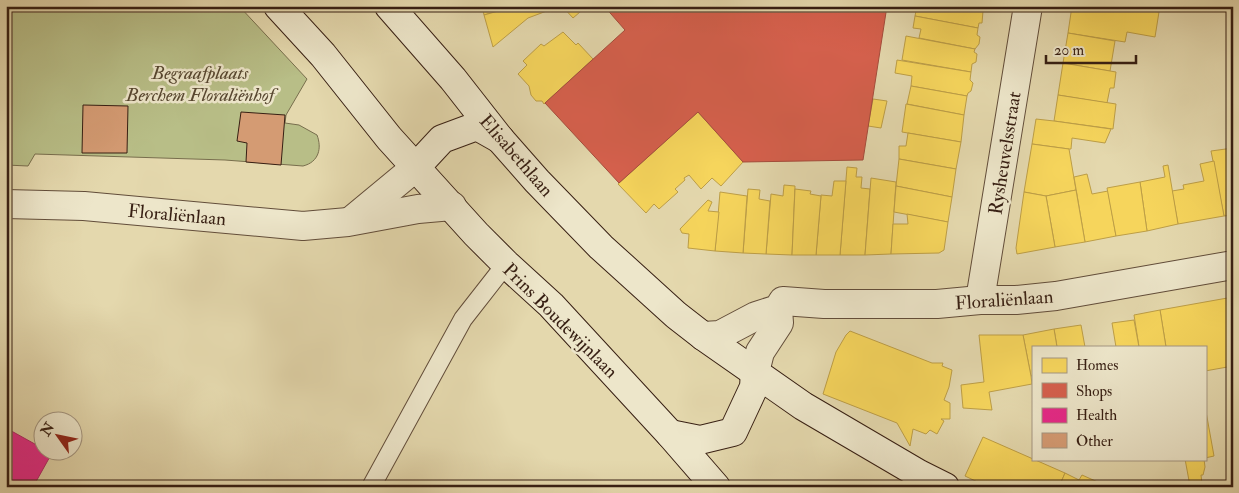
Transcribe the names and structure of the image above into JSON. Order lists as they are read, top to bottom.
{
  "streets": {
    "main road": [
      "Rysheuvelsstraat",
      "Elisabethlaan",
      "Floraliënlaan",
      "Prins Boudewijnlaan"
    ]
  },
  "crossings": [
    ["Rysheuvelsstraat", "Floraliënlaan"],
    ["Elisabethlaan", "Floraliënlaan"],
    ["Floraliënlaan", "Prins Boudewijnlaan"]
  ],
  "parks": ["Begraafplaats Berchem Floraliënhof"],
  "legend": [
    "Homes",
    "Shops",
    "Health",
    "Other"
  ],
  "scale_bar": "20 m",
  "north": "top left"
}
